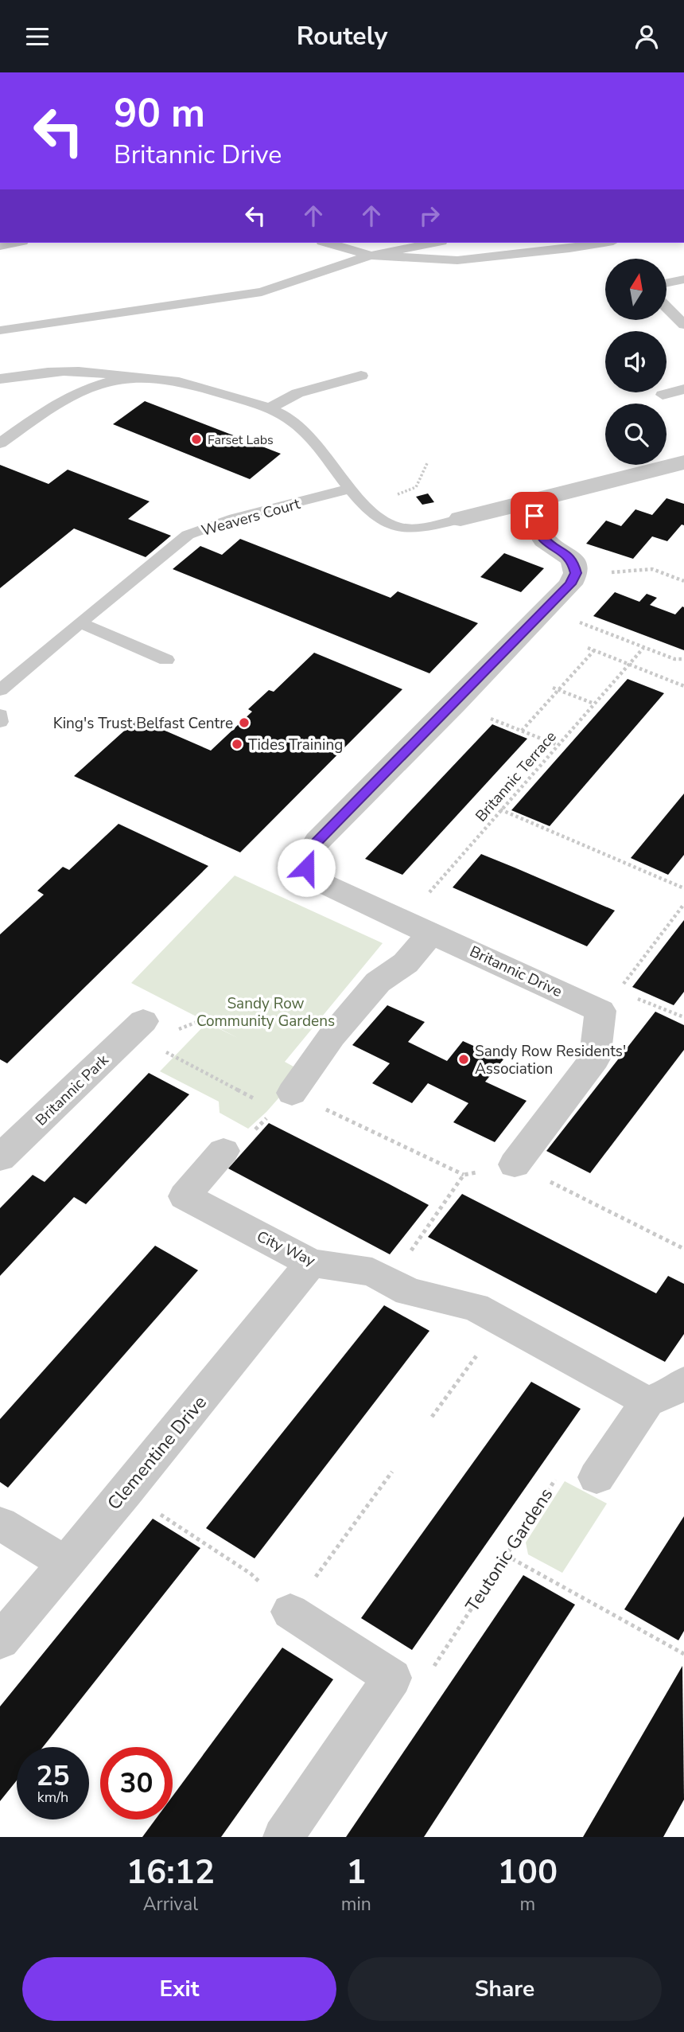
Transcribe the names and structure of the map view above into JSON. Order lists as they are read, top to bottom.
{
  "streets": {
    "street": [
      "Britannic Drive",
      "Britannic Park",
      "City Way",
      "Clementine Drive"
    ],
    "lane": ["Weavers Court"],
    "path": ["Britannic Terrace", "Teutonic Gardens"]
  },
  "crossings": [
    ["Britannic Terrace", "Britannic Drive"],
    ["City Way", "Clementine Drive"]
  ],
  "parks": ["Sandy Row Community Gardens"],
  "places": [
    "Farset Labs",
    "King's Trust Belfast Centre",
    "Tides Training",
    "Sandy Row Residents' Association"
  ],
  "north": "top",
  "page": {
    "header": "Routely",
    "turn": ["90 m", "Britannic Drive"],
    "speed": "25 km/h",
    "limit": "30",
    "eta": [
      "16:12",
      "Arrival",
      "1",
      "min",
      "100",
      "m"
    ],
    "buttons": ["Exit", "Share"]
  }
}
